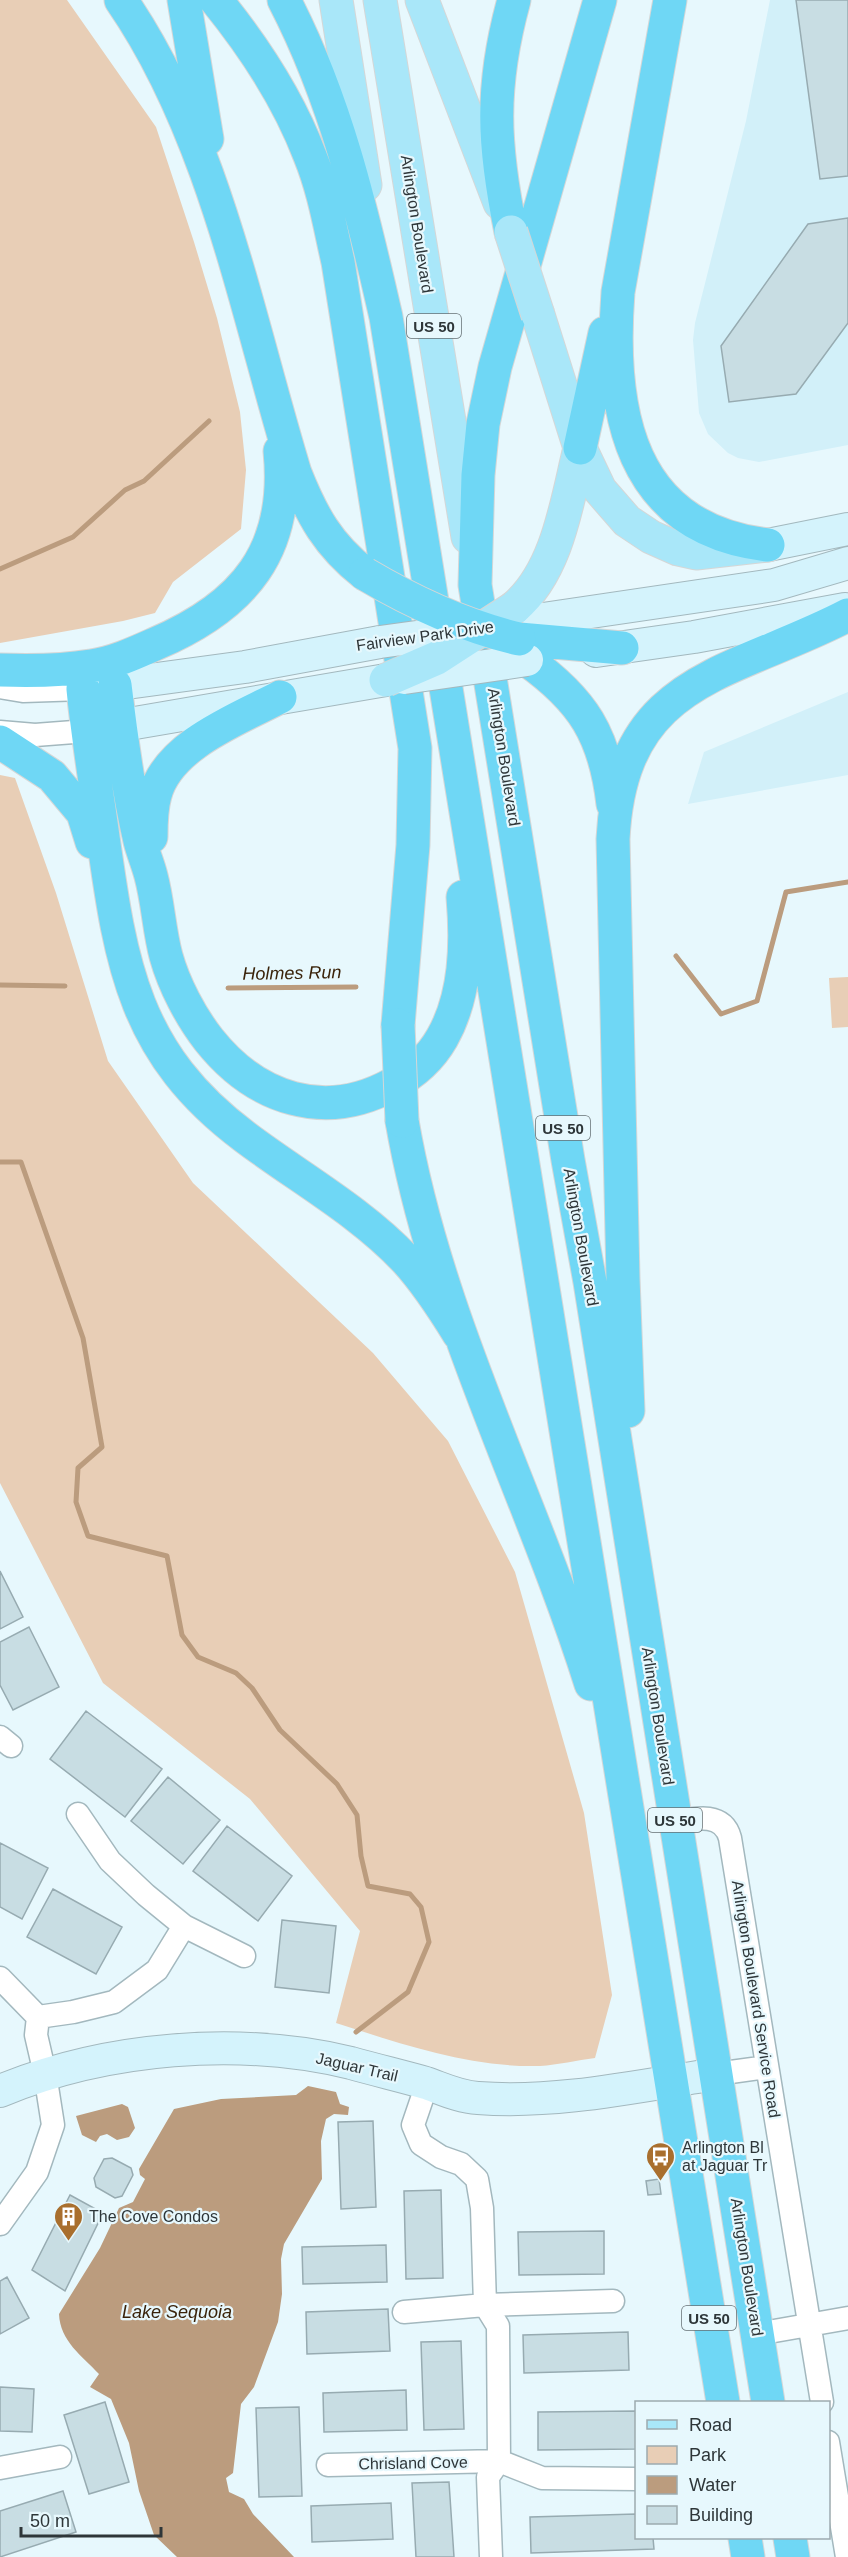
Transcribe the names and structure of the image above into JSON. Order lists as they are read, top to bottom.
{
  "streets": {
    "highway": ["Arlington Boulevard", "US 50"],
    "main road": ["Fairview Park Drive", "Jaguar Trail"],
    "street": ["Arlington Boulevard Service Road", "Chrisland Cove"]
  },
  "crossings": [
    ["Arlington Boulevard", "Arlington Boulevard Service Road"],
    ["Arlington Boulevard", "Jaguar Trail"],
    ["US 50", "Jaguar Trail"],
    ["Jaguar Trail", "Chrisland Cove"]
  ],
  "water": ["Holmes Run", "Lake Sequoia"],
  "places": {
    "bus stop": ["Arlington Bl at Jaguar Tr"],
    "building": ["The Cove Condos"]
  },
  "legend": [
    "Road",
    "Park",
    "Water",
    "Building"
  ],
  "scale_bar": "50 m"
}
